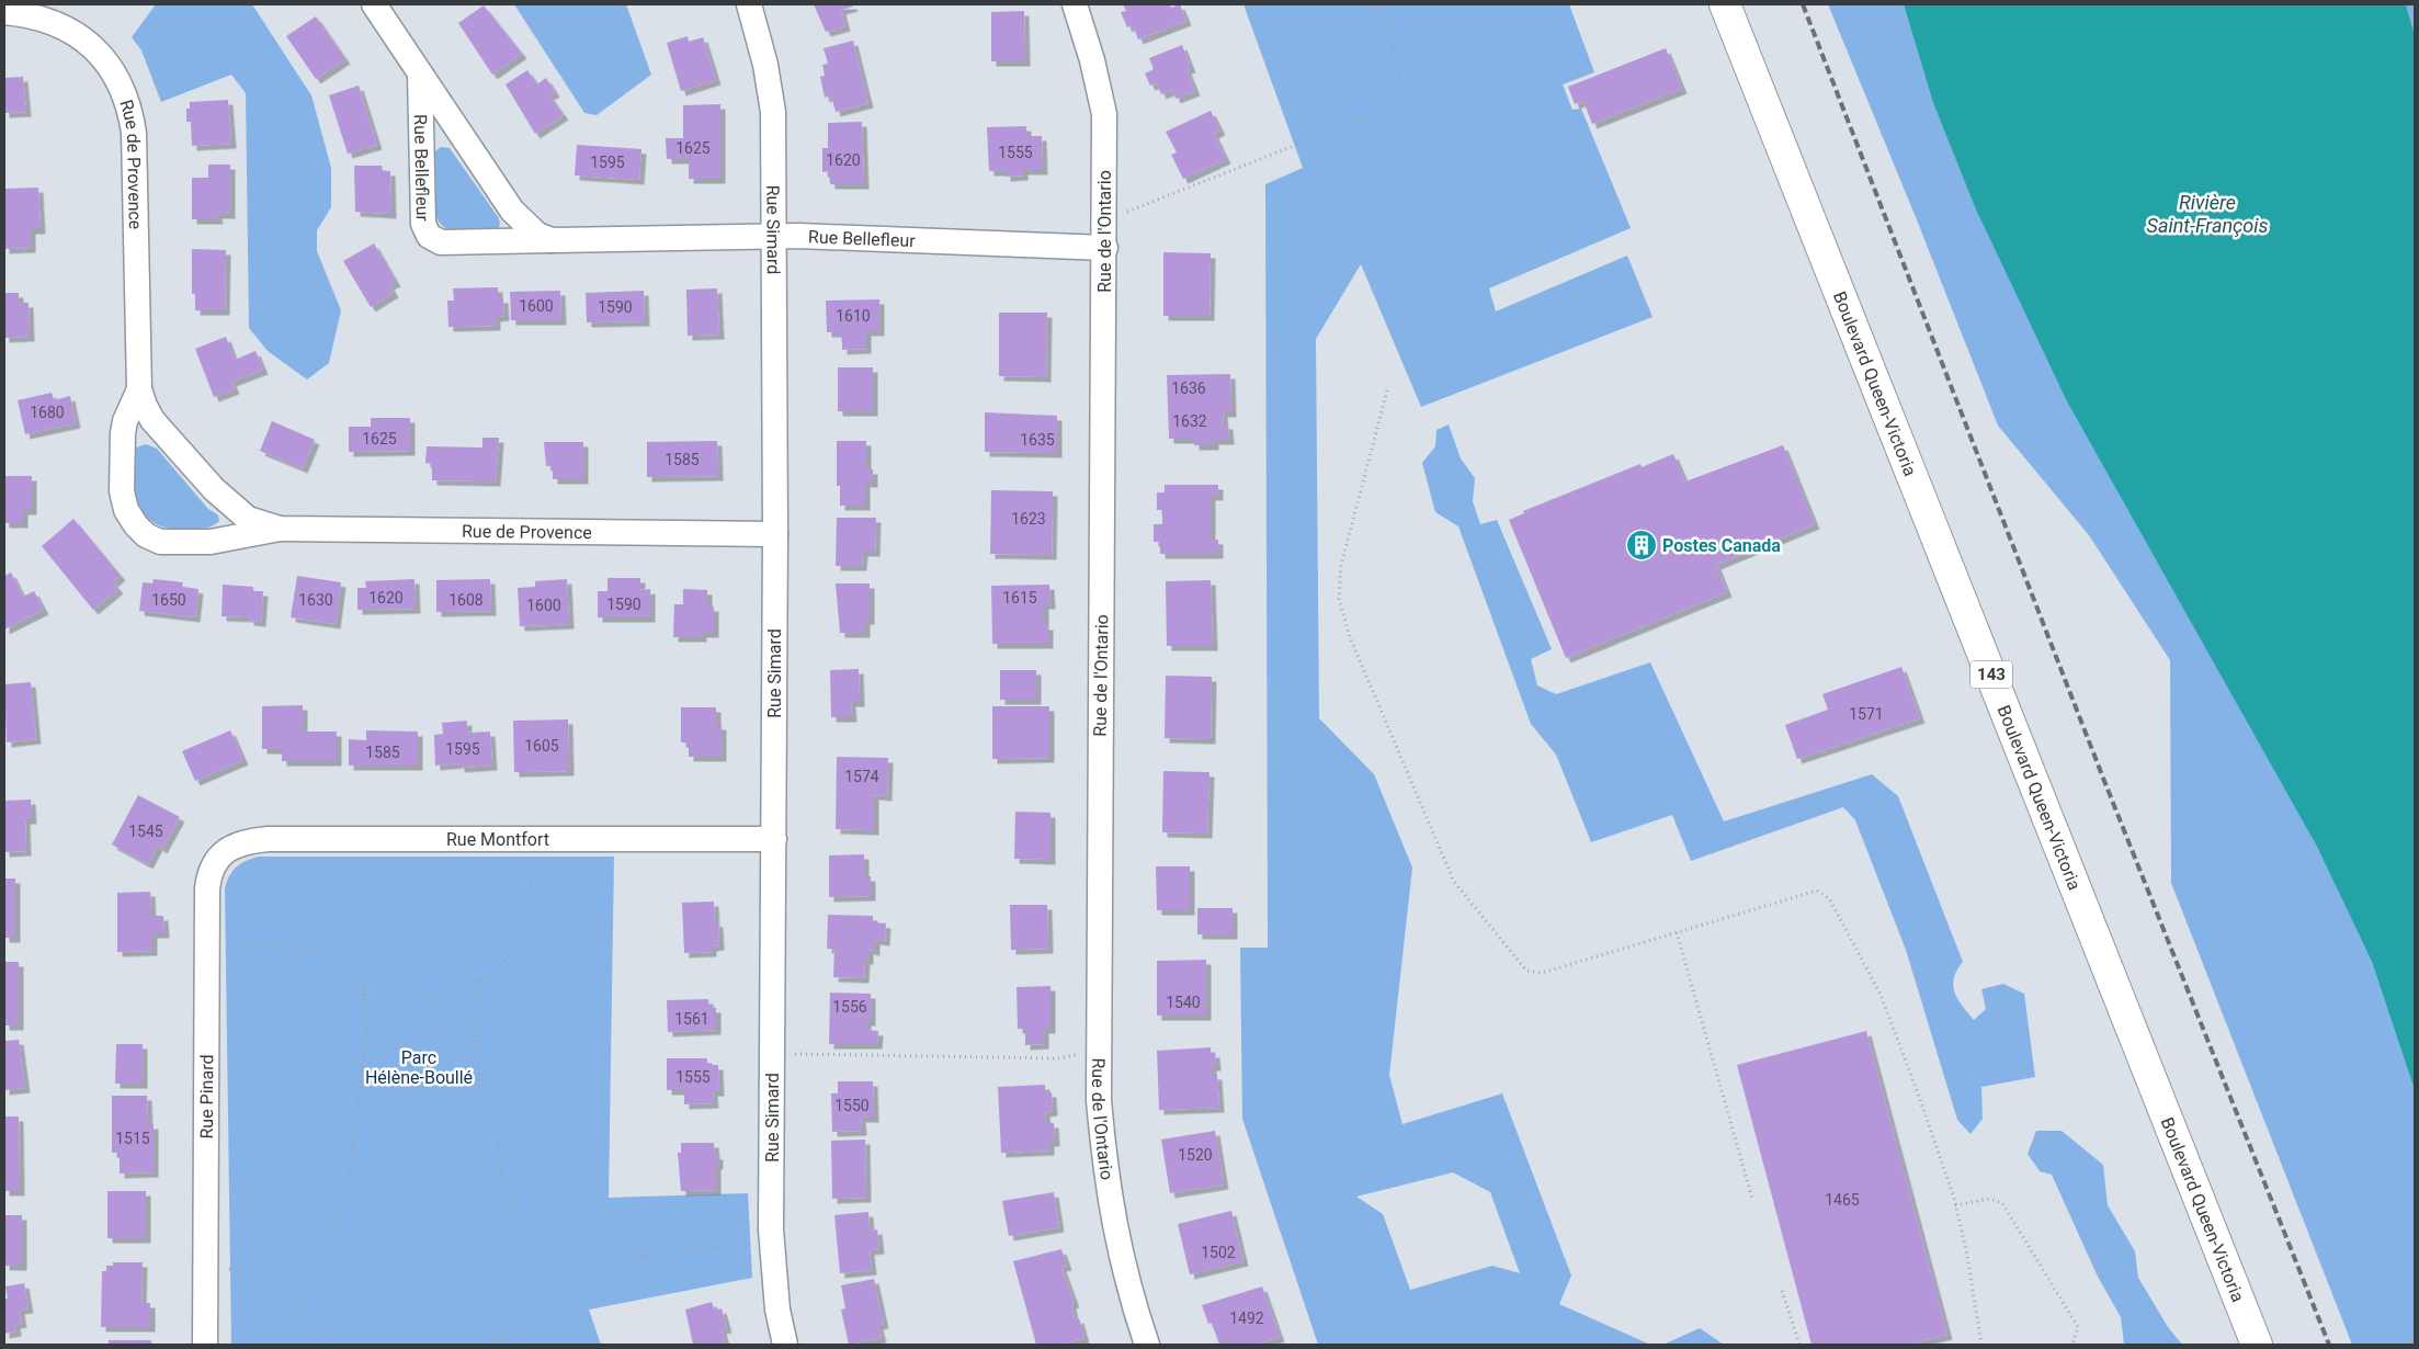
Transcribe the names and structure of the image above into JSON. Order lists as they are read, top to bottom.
{
  "streets": {
    "main road": ["Boulevard Queen-Victoria", "143"],
    "street": [
      "Rue de Provence",
      "Rue Bellefleur",
      "Rue Simard",
      "Rue de l'Ontario",
      "Rue Montfort",
      "Rue Pinard"
    ]
  },
  "crossings": [
    ["Rue de Provence", "Rue Simard"],
    ["Rue Bellefleur", "Rue Simard"],
    ["Rue Bellefleur", "Rue de l'Ontario"],
    ["Rue Simard", "Rue Montfort"],
    ["Rue Montfort", "Rue Pinard"]
  ],
  "water": ["Rivière Saint-François"],
  "parks": ["Parc Hélène-Boullé"],
  "places": {
    "building": ["Postes Canada"]
  },
  "house_numbers": [
    "1625",
    "1555",
    "1620",
    "1595",
    "1600",
    "1590",
    "1610",
    "1636",
    "1680",
    "1632",
    "1625",
    "1635",
    "1585",
    "1623",
    "1620",
    "1615",
    "1650",
    "1630",
    "1608",
    "1590",
    "1600",
    "1571",
    "1605",
    "1595",
    "1585",
    "1574",
    "1545",
    "1540",
    "1556",
    "1561",
    "1555",
    "1550",
    "1515",
    "1520",
    "1465",
    "1502",
    "1492"
  ]
}
